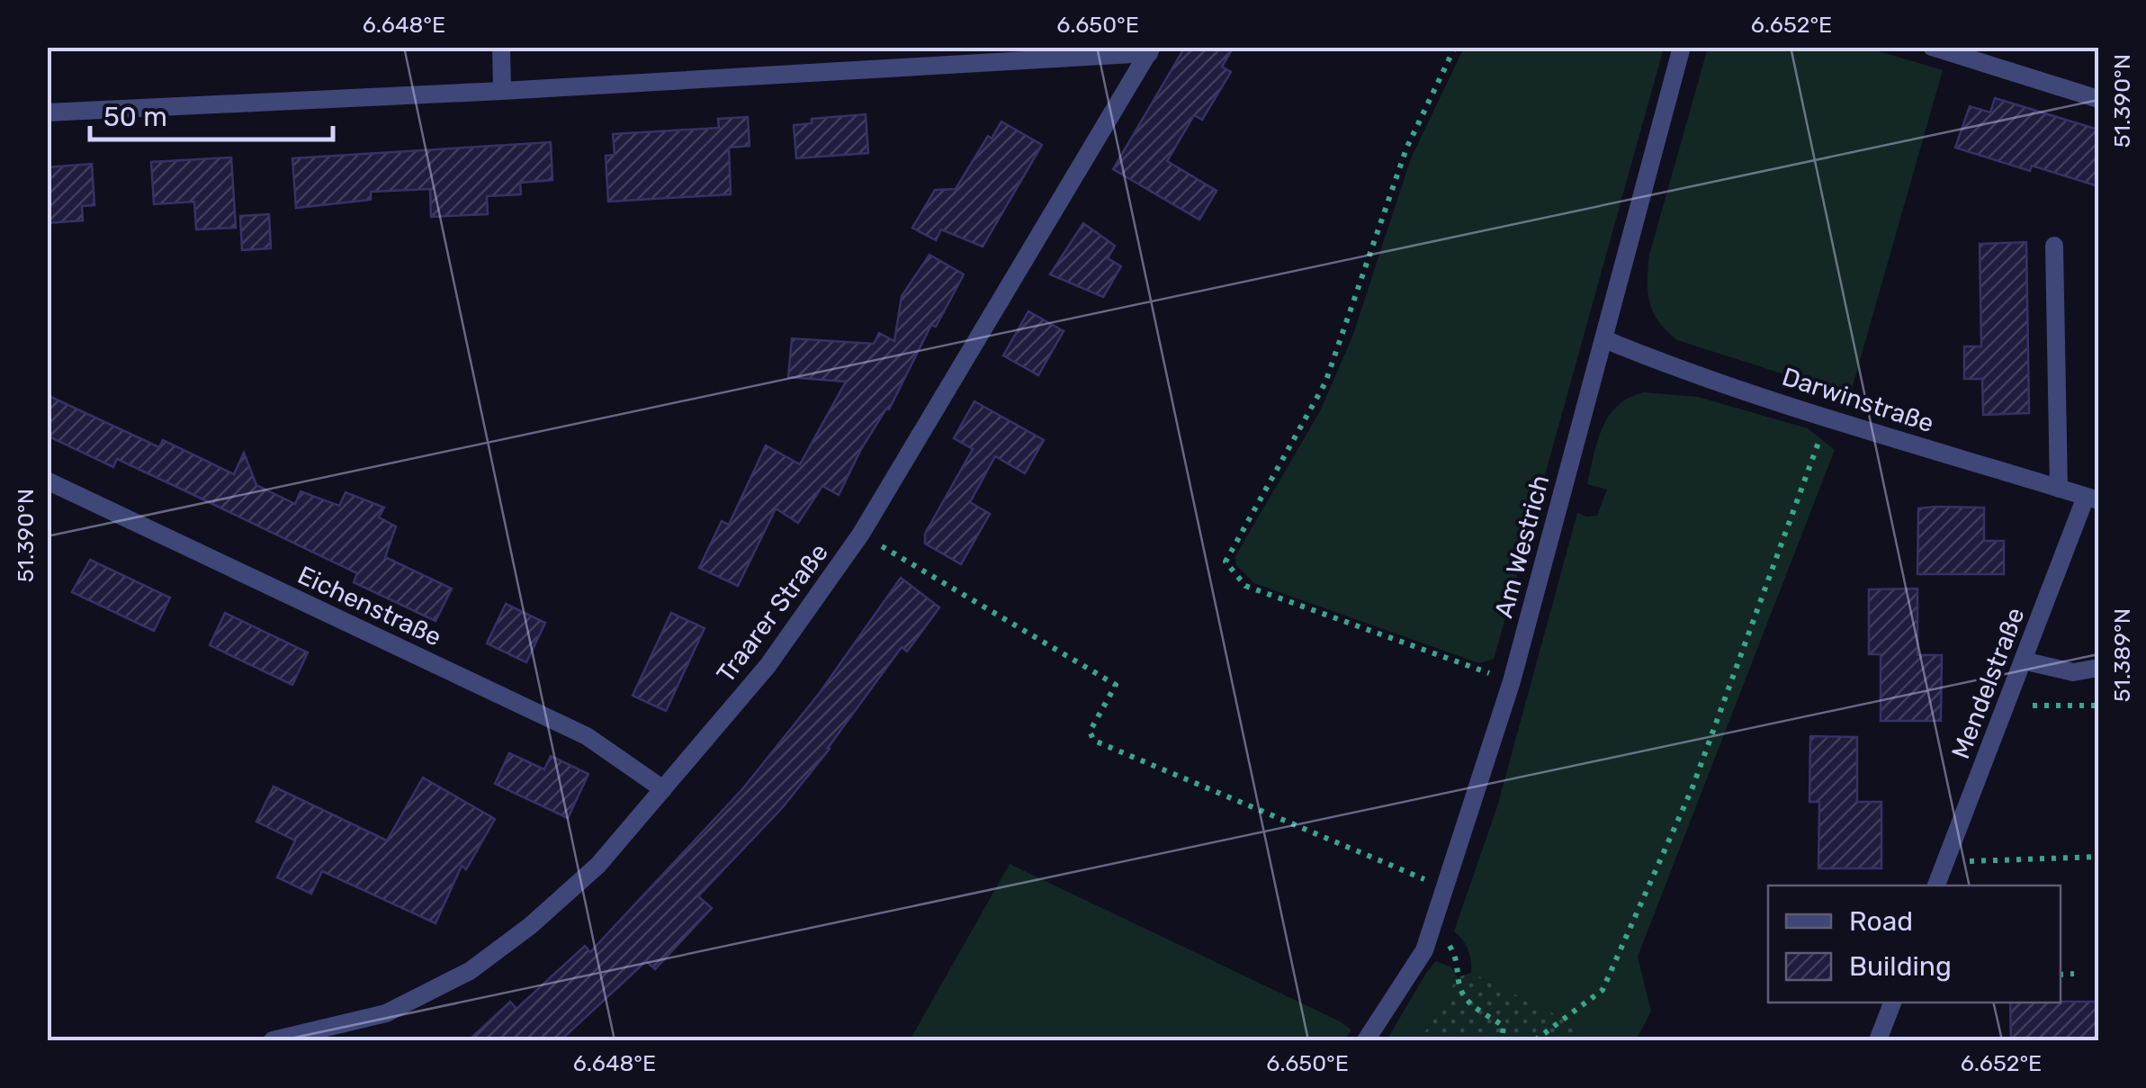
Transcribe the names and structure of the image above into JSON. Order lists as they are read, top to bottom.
{
  "streets": {
    "street": [
      "Darwinstraße",
      "Am Westrich",
      "Eichenstraße",
      "Traarer Straße",
      "Mendelstraße"
    ]
  },
  "crossings": [
    ["Darwinstraße", "Am Westrich"],
    ["Darwinstraße", "Mendelstraße"],
    ["Eichenstraße", "Traarer Straße"]
  ],
  "legend": ["Road", "Building"],
  "scale_bar": "50 m",
  "coordinates": [
    "6.648°E",
    "6.650°E",
    "6.652°E",
    "51.390°N",
    "51.389°N"
  ]
}
